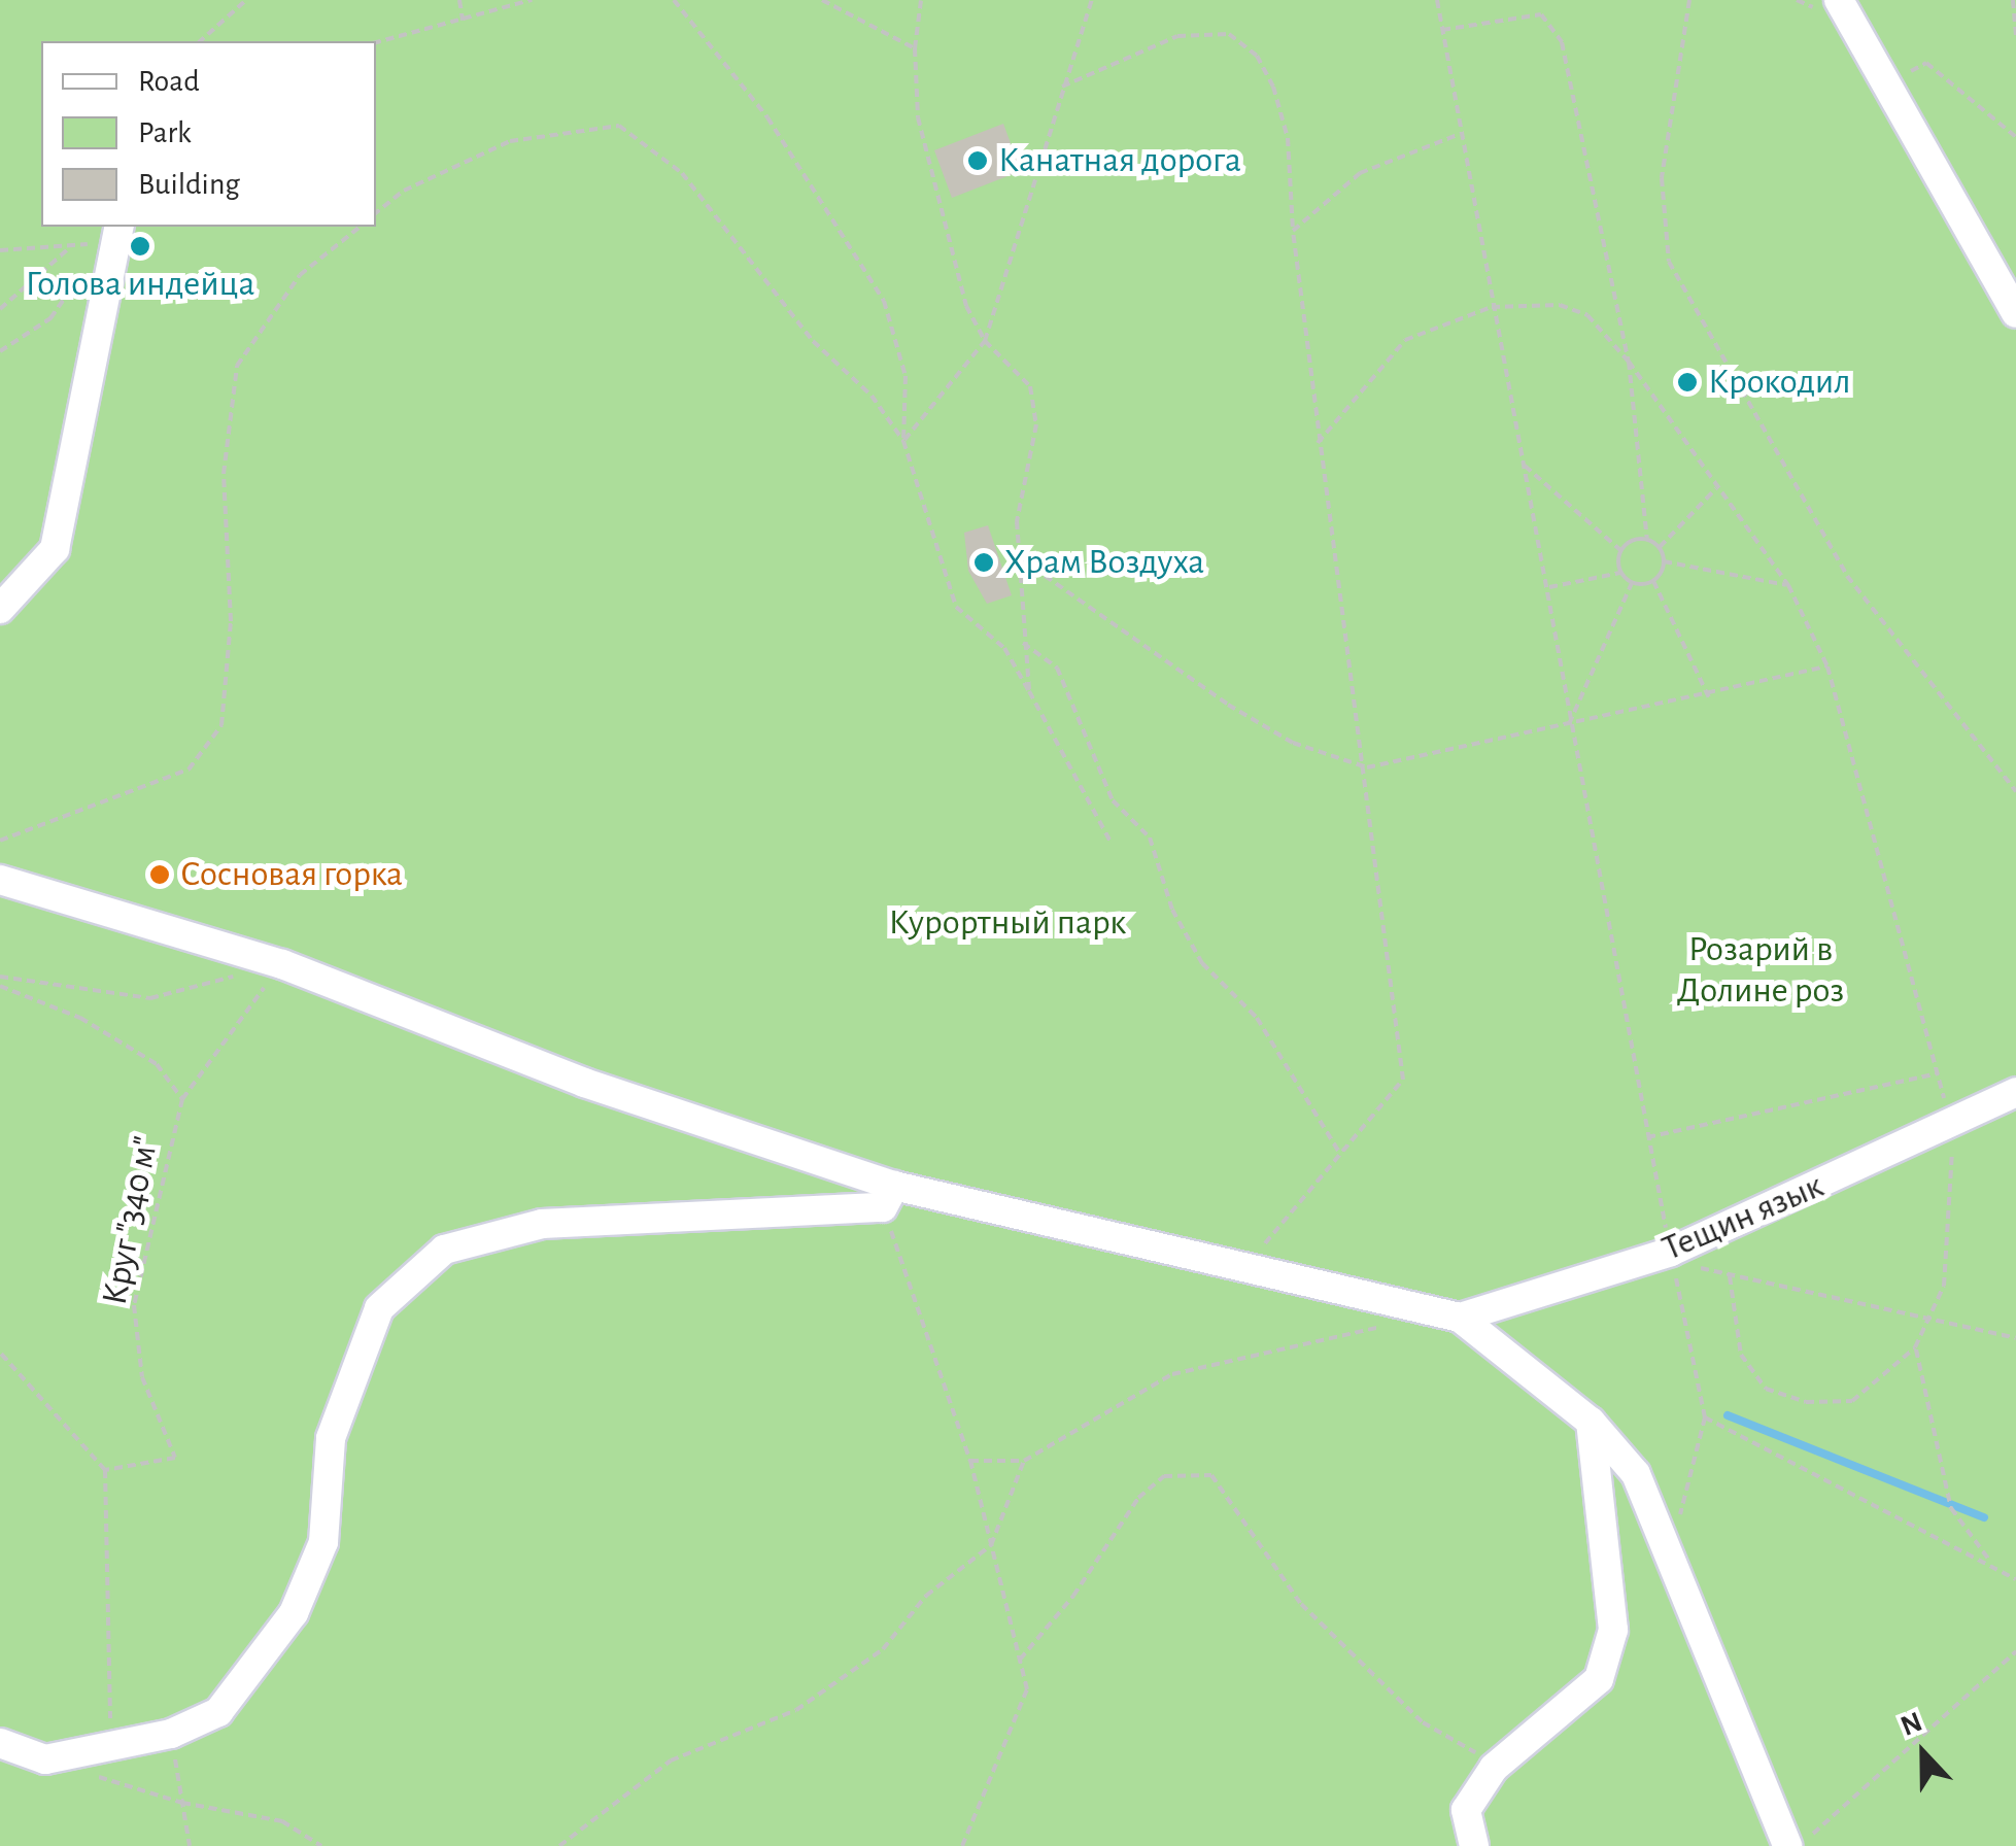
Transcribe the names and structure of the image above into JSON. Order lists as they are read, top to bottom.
{
  "streets": {
    "lane": ["Тещин язык"],
    "path": ["Круг \"340 м\""]
  },
  "parks": ["Курортный парк", "Розарий в Долине роз"],
  "places": [
    "Канатная дорога",
    "Голова индейца",
    "Крокодил",
    "Храм Воздуха",
    "Сосновая горка"
  ],
  "legend": ["Road", "Park", "Building"],
  "north": "top"
}
